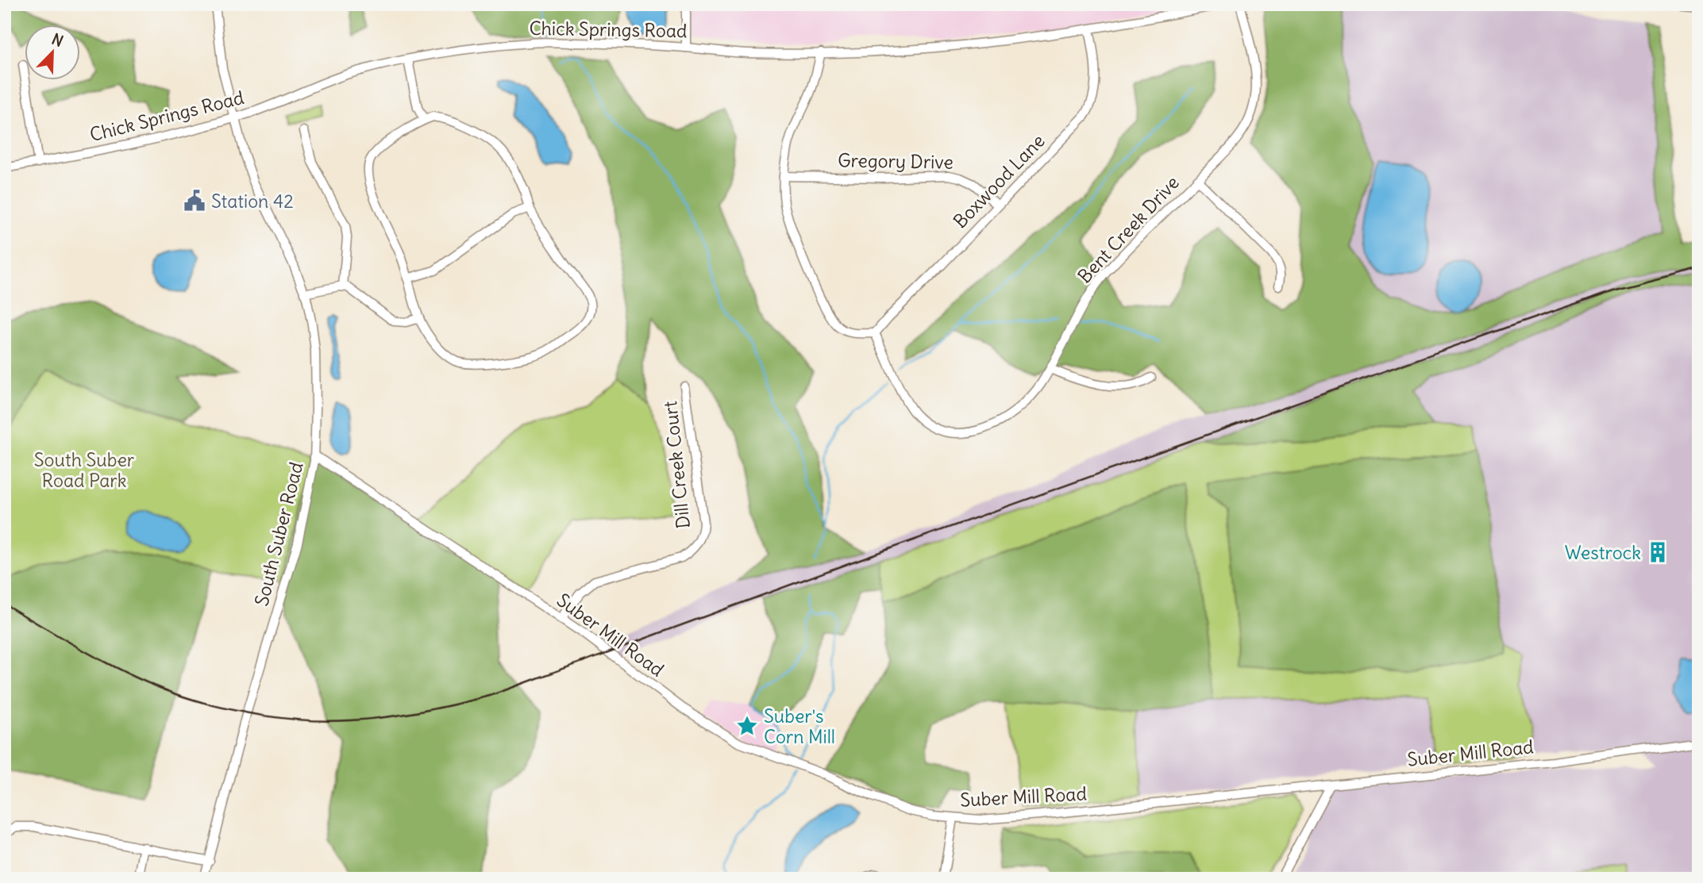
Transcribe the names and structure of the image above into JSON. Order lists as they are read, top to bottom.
{
  "streets": {
    "street": [
      "Chick Springs Road",
      "Gregory Drive",
      "Boxwood Lane",
      "Bent Creek Drive",
      "Dill Creek Court",
      "South Suber Road",
      "Suber Mill Road"
    ]
  },
  "crossings": [
    ["Chick Springs Road", "Boxwood Lane"],
    ["Chick Springs Road", "South Suber Road"],
    ["Gregory Drive", "Boxwood Lane"],
    ["Boxwood Lane", "Bent Creek Drive"],
    ["Dill Creek Court", "Suber Mill Road"],
    ["South Suber Road", "Suber Mill Road"]
  ],
  "parks": ["South Suber Road Park"],
  "places": {
    "public building": ["Station 42"],
    "building": ["Westrock"],
    "place": ["Suber's Corn Mill"]
  },
  "north": "top right"
}
